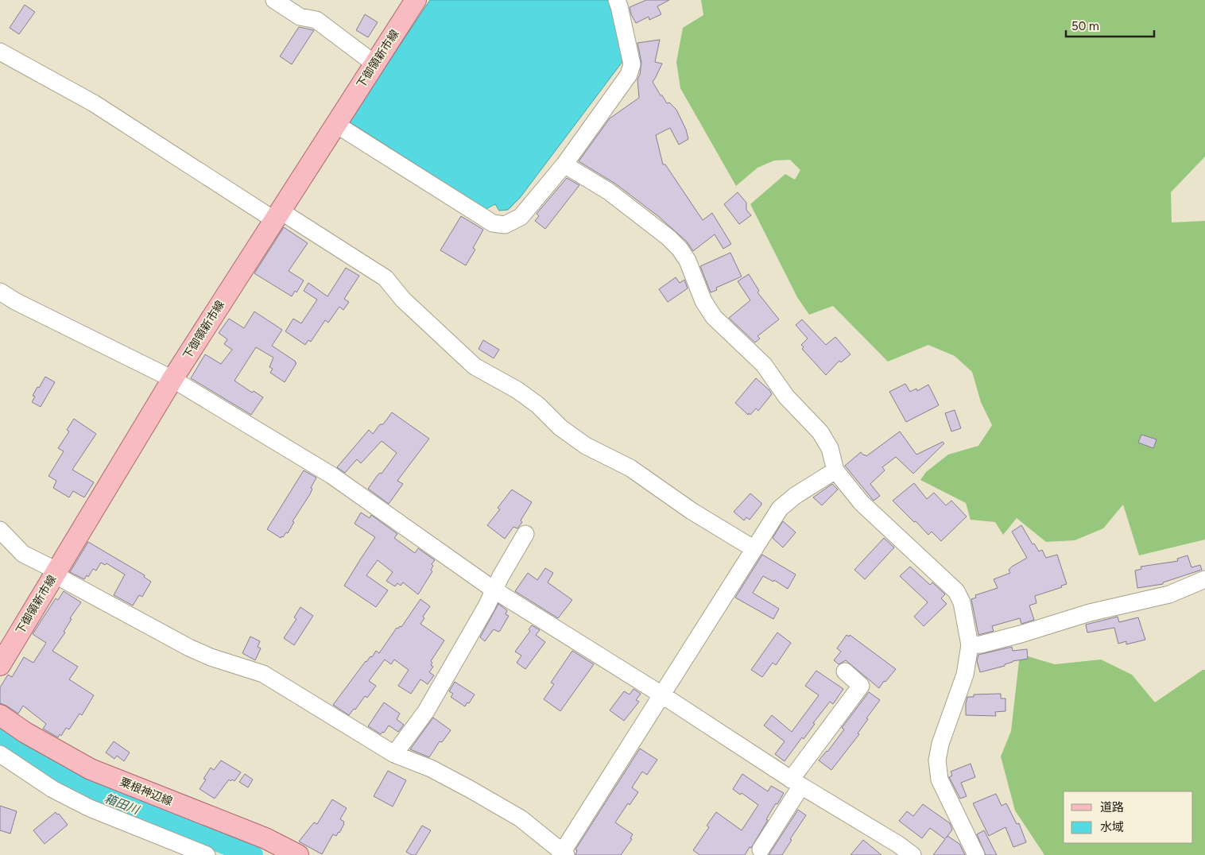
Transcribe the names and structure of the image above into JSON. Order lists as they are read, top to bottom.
{
  "streets": {
    "main road": ["下御領新市線", "粟根神辺線"]
  },
  "water": ["箱田川"],
  "legend": ["道路", "水域"],
  "scale_bar": "50 m"
}
